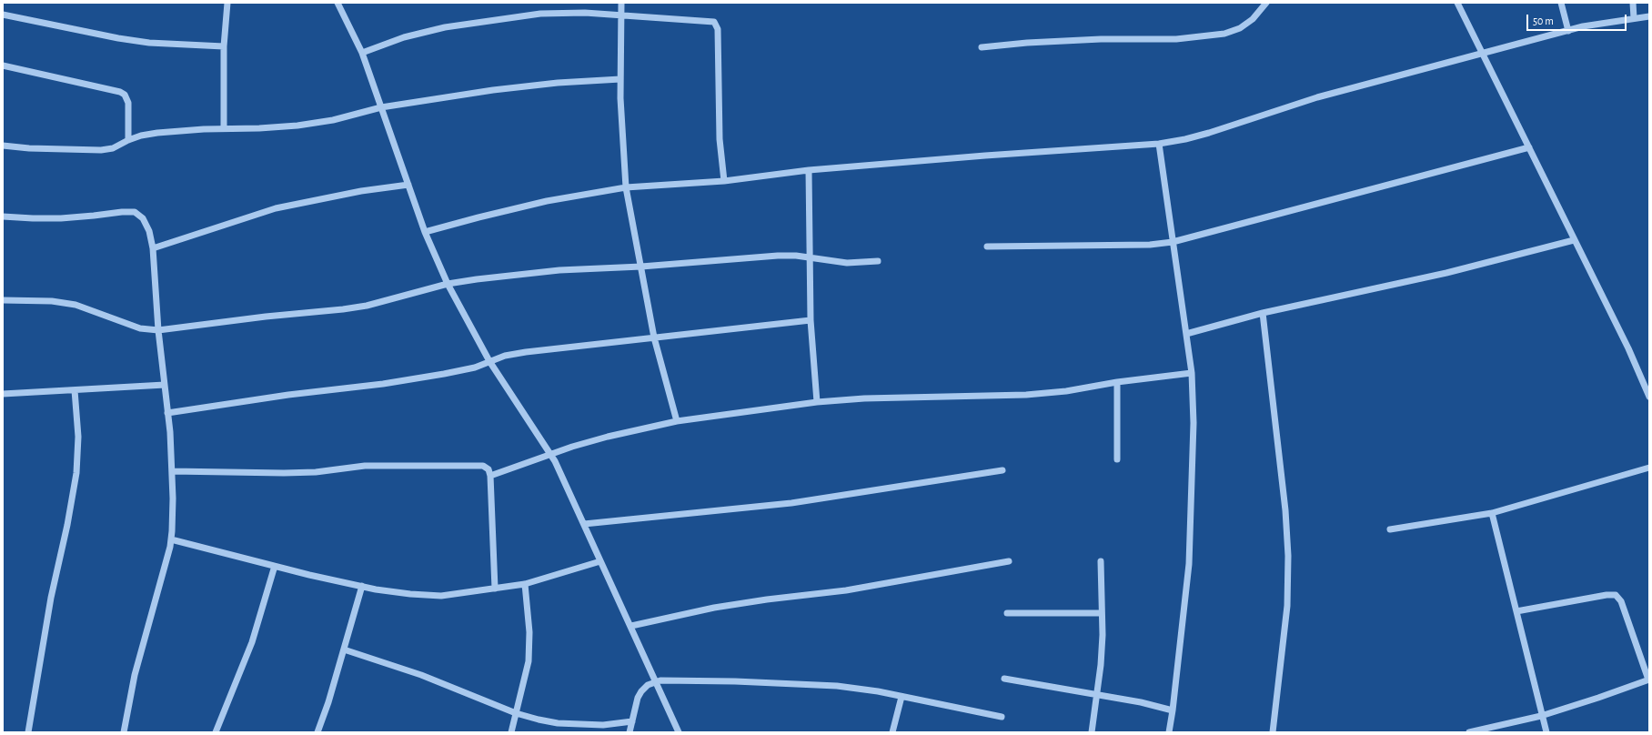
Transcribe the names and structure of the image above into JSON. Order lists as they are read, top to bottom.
{
  "scale_bar": "50 m"
}
